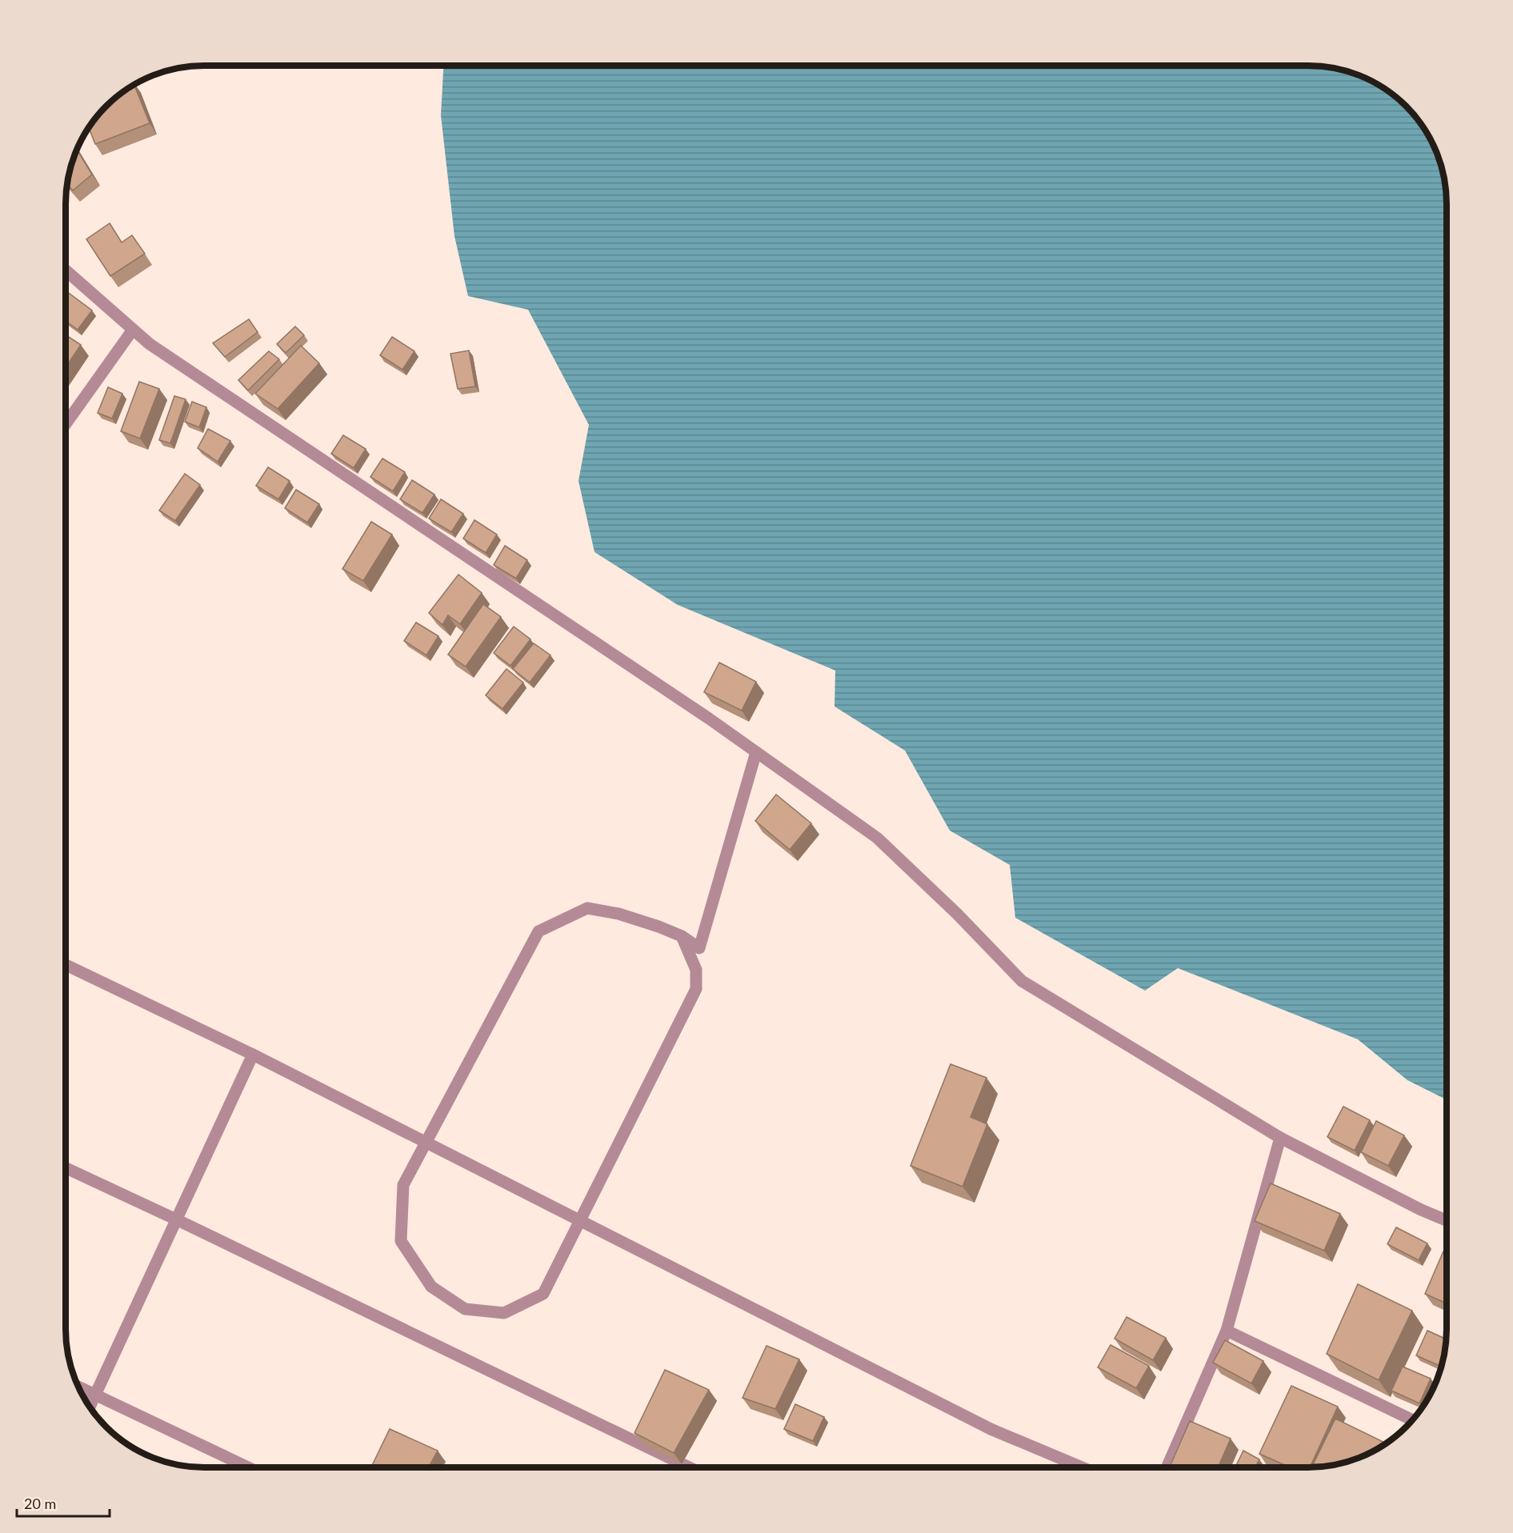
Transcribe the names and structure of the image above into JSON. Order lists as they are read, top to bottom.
{
  "scale_bar": "20 m"
}
